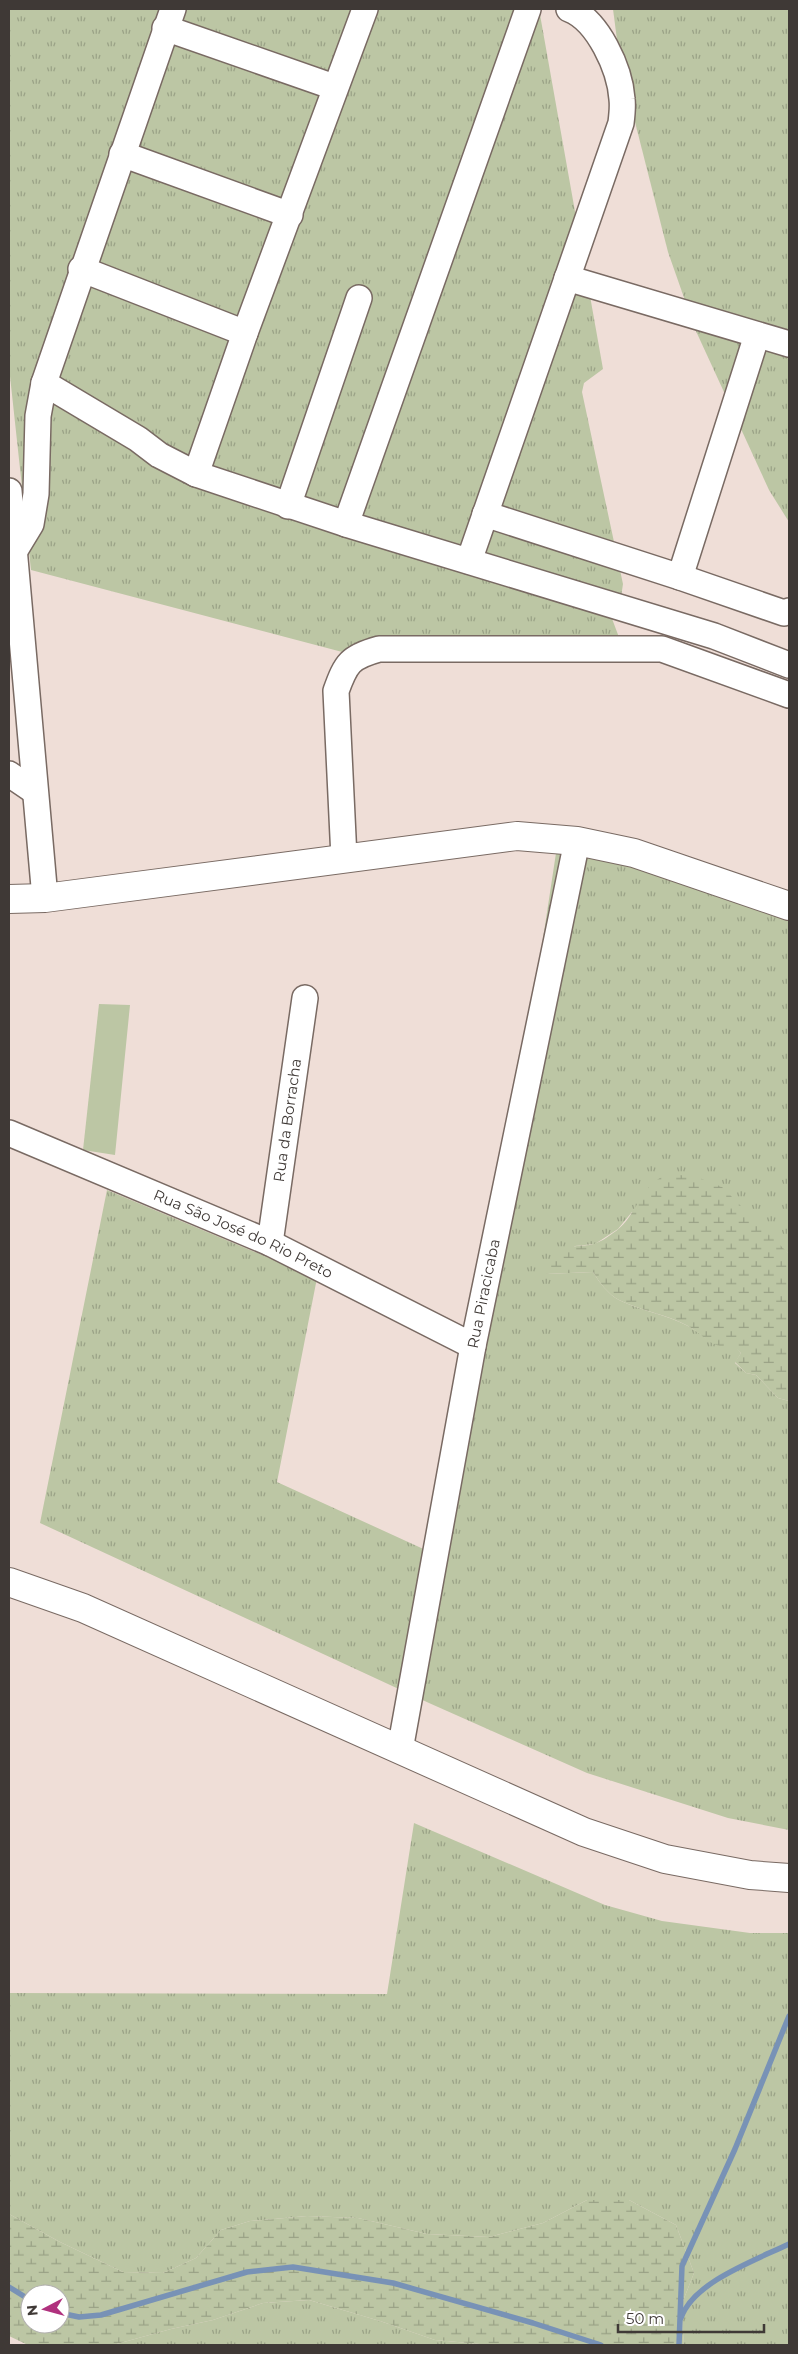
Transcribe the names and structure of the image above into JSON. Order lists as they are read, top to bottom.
{
  "streets": {
    "street": ["Rua da Borracha", "Rua São José do Rio Preto", "Rua Piracicaba"]
  },
  "crossings": [
    ["Rua da Borracha", "Rua São José do Rio Preto"],
    ["Rua São José do Rio Preto", "Rua Piracicaba"]
  ],
  "scale_bar": "50 m",
  "north": "left"
}
